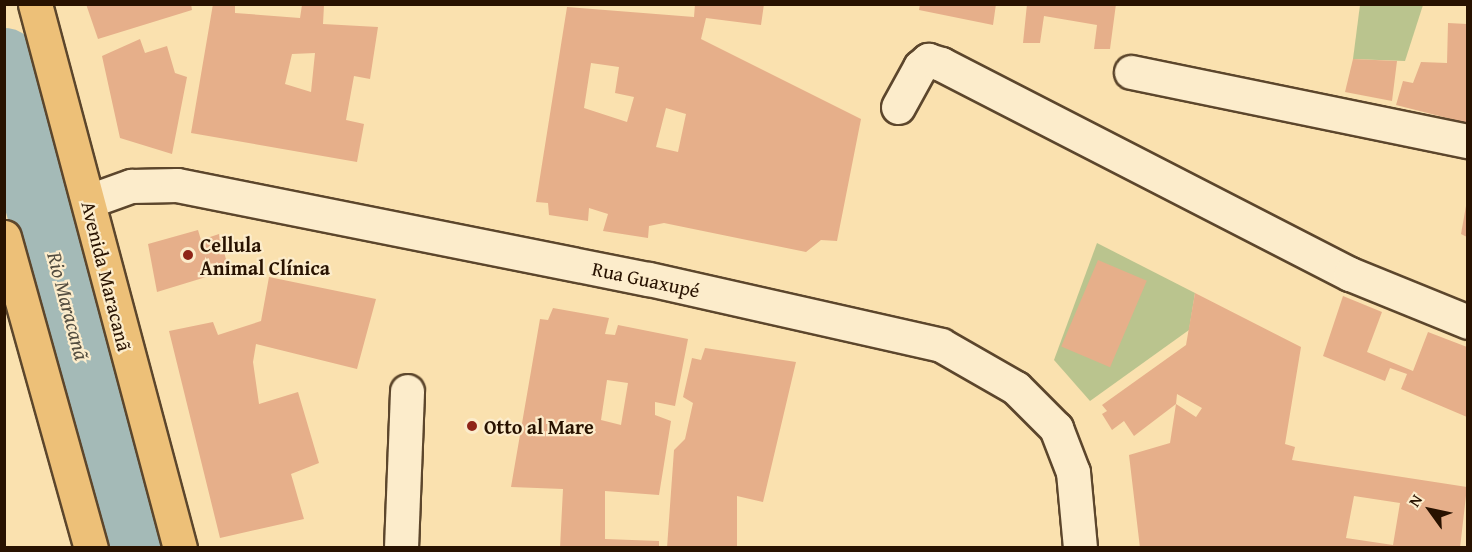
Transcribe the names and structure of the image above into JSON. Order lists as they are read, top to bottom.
{
  "streets": {
    "main road": ["Avenida Maracanã"],
    "street": ["Rua Guaxupé"]
  },
  "crossings": [
    ["Avenida Maracanã", "Rua Guaxupé"]
  ],
  "water": ["Rio Maracanã"],
  "places": ["Cellula Animal Clínica", "Otto al Mare"],
  "north": "top left"
}
